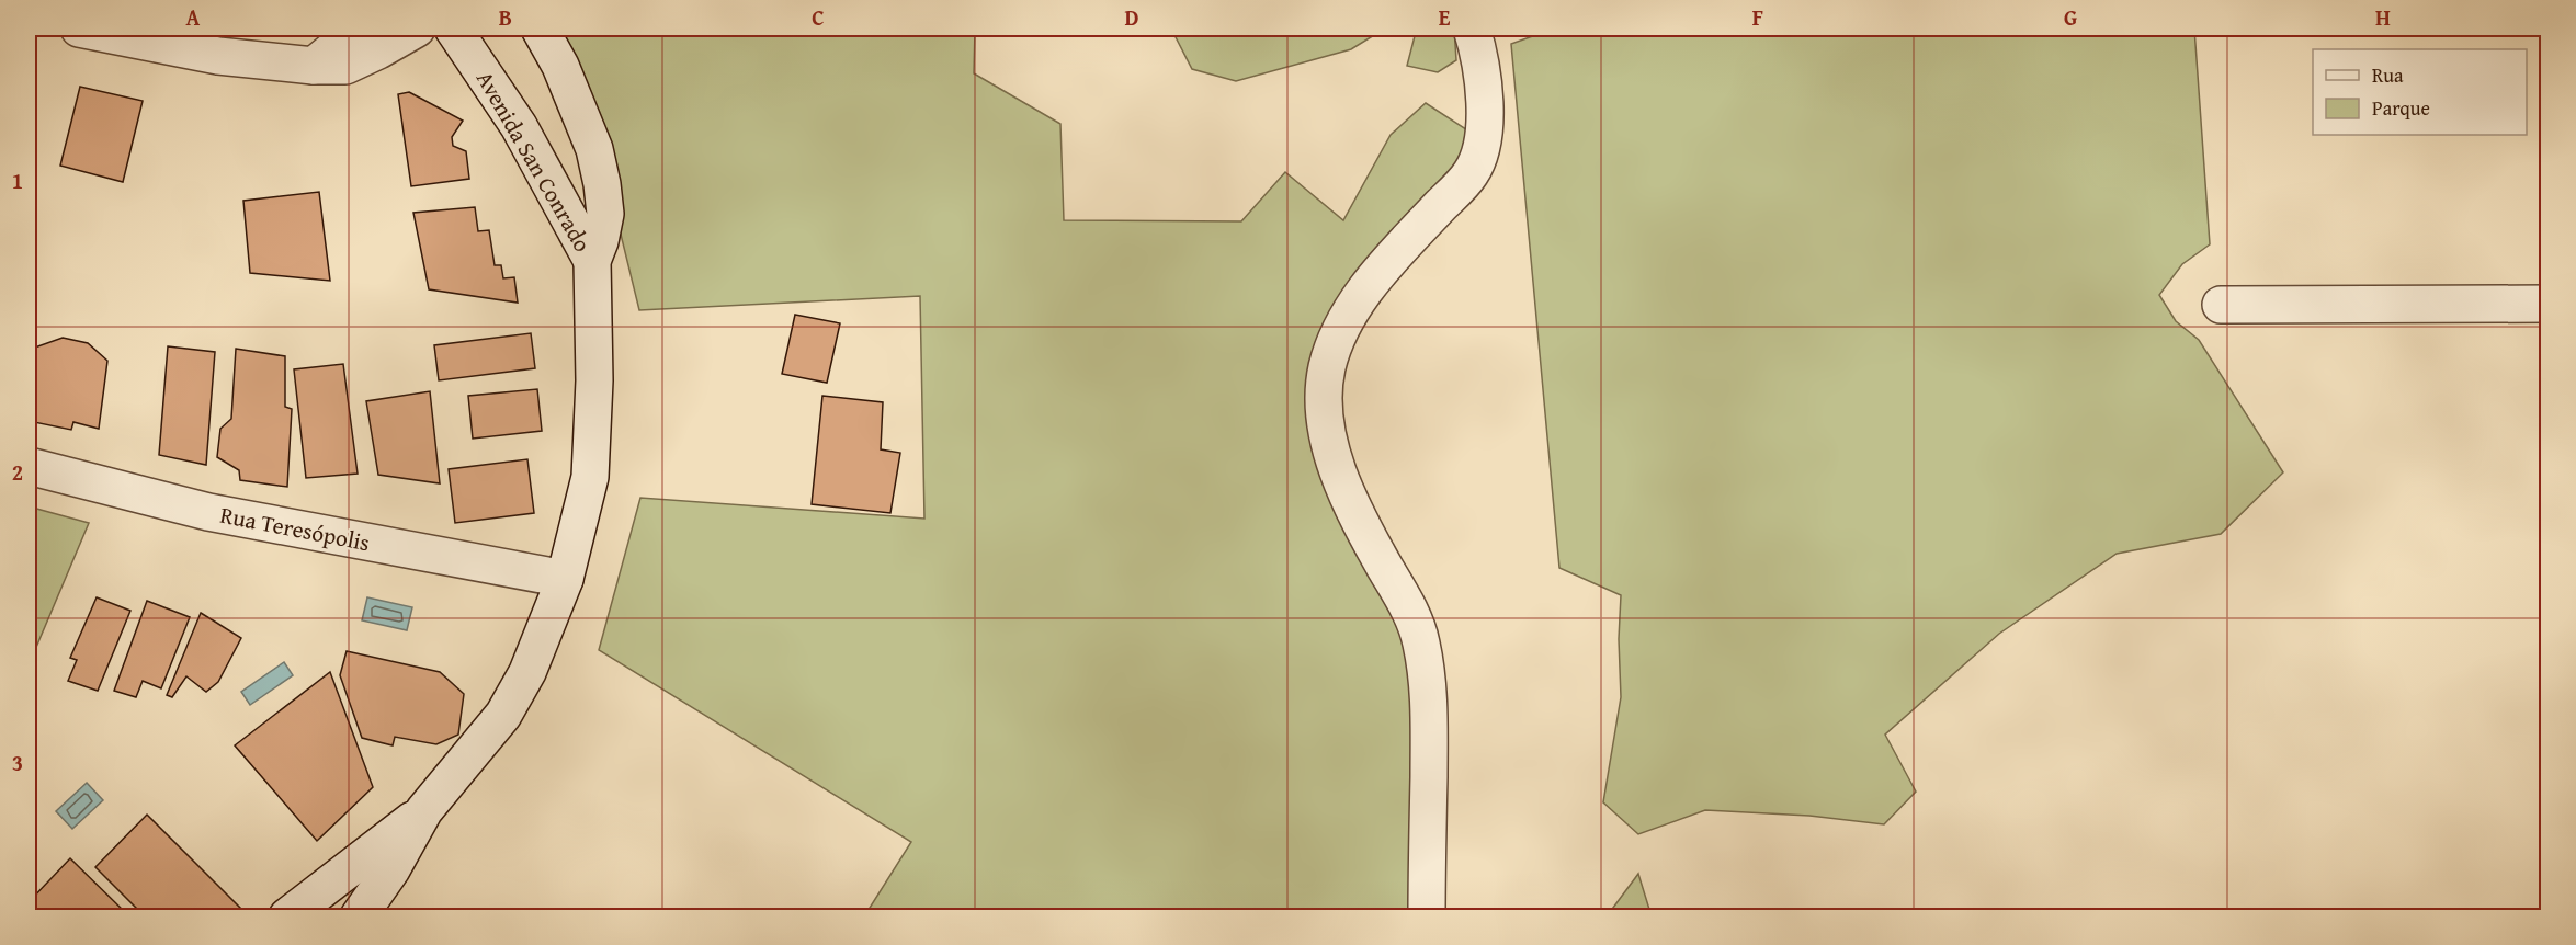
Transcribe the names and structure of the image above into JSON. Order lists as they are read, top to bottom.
{
  "streets": {
    "street": ["Avenida San Conrado", "Rua Teresópolis"]
  },
  "crossings": [
    ["Avenida San Conrado", "Rua Teresópolis"]
  ],
  "legend": ["Rua", "Parque"],
  "grid": {
    "columns": [
      "A",
      "B",
      "C",
      "D",
      "E",
      "F",
      "G",
      "H"
    ],
    "rows": ["1", "2", "3"]
  }
}
